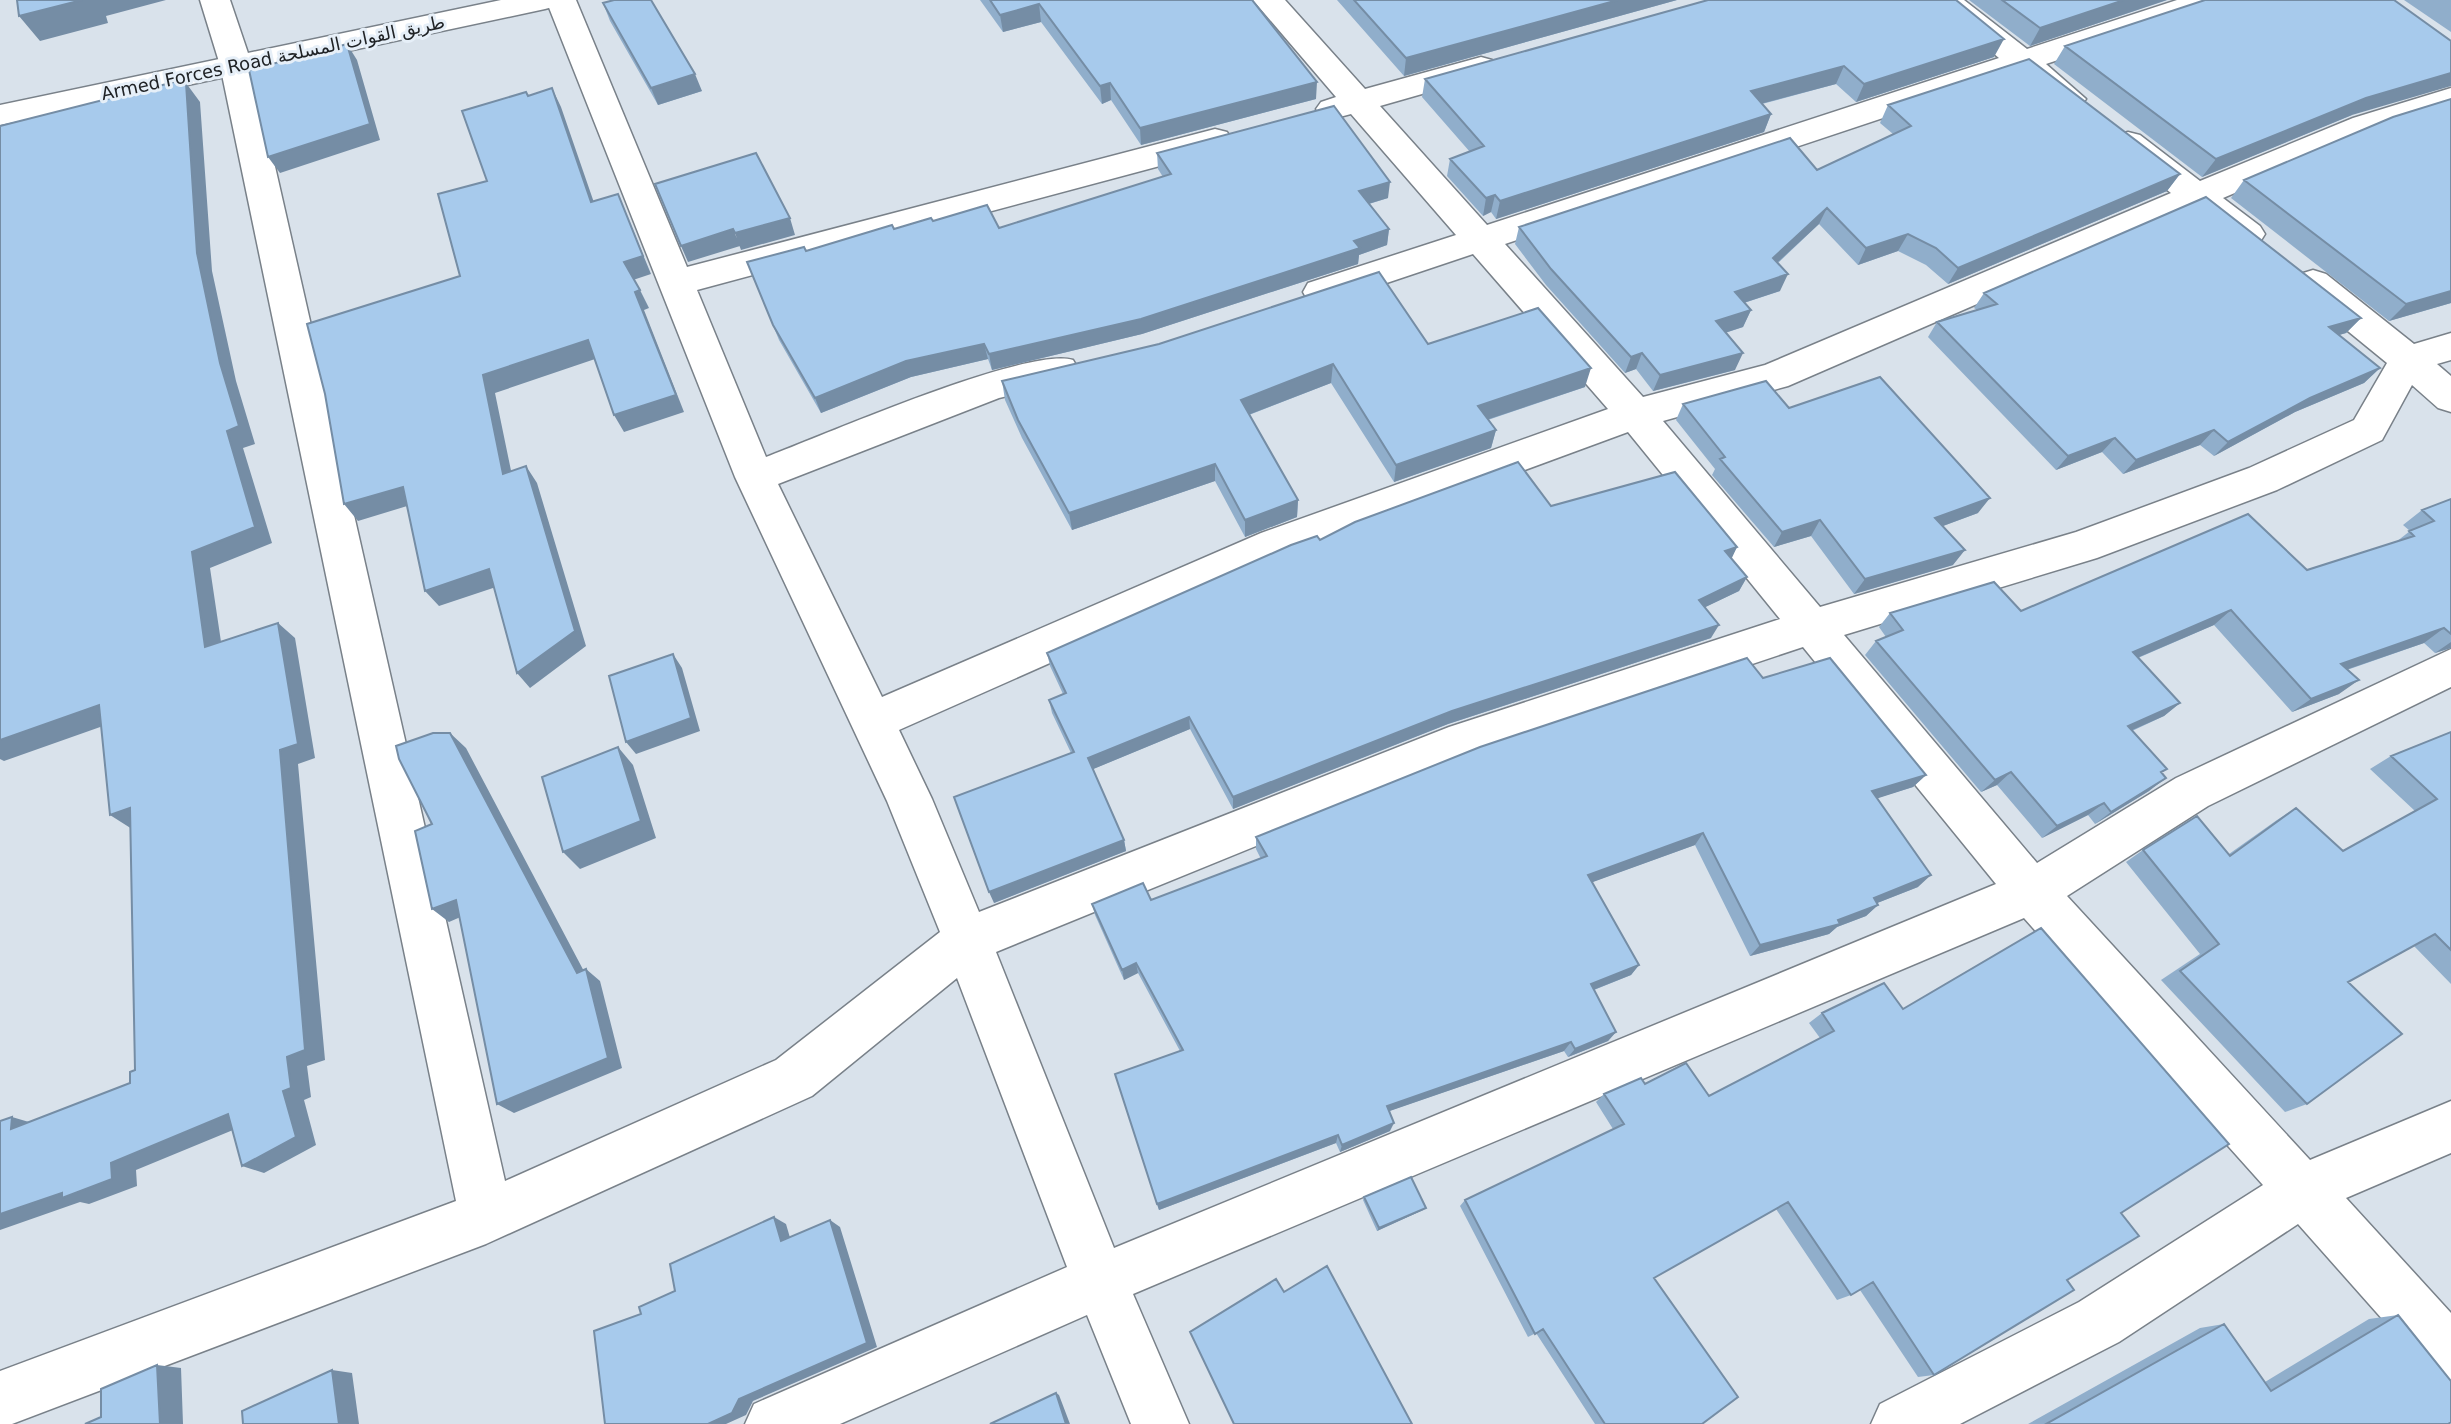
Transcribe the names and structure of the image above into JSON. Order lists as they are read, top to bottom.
{
  "streets": {
    "street": ["Armed Forces Road طريق القوات المسلحة"]
  }
}
